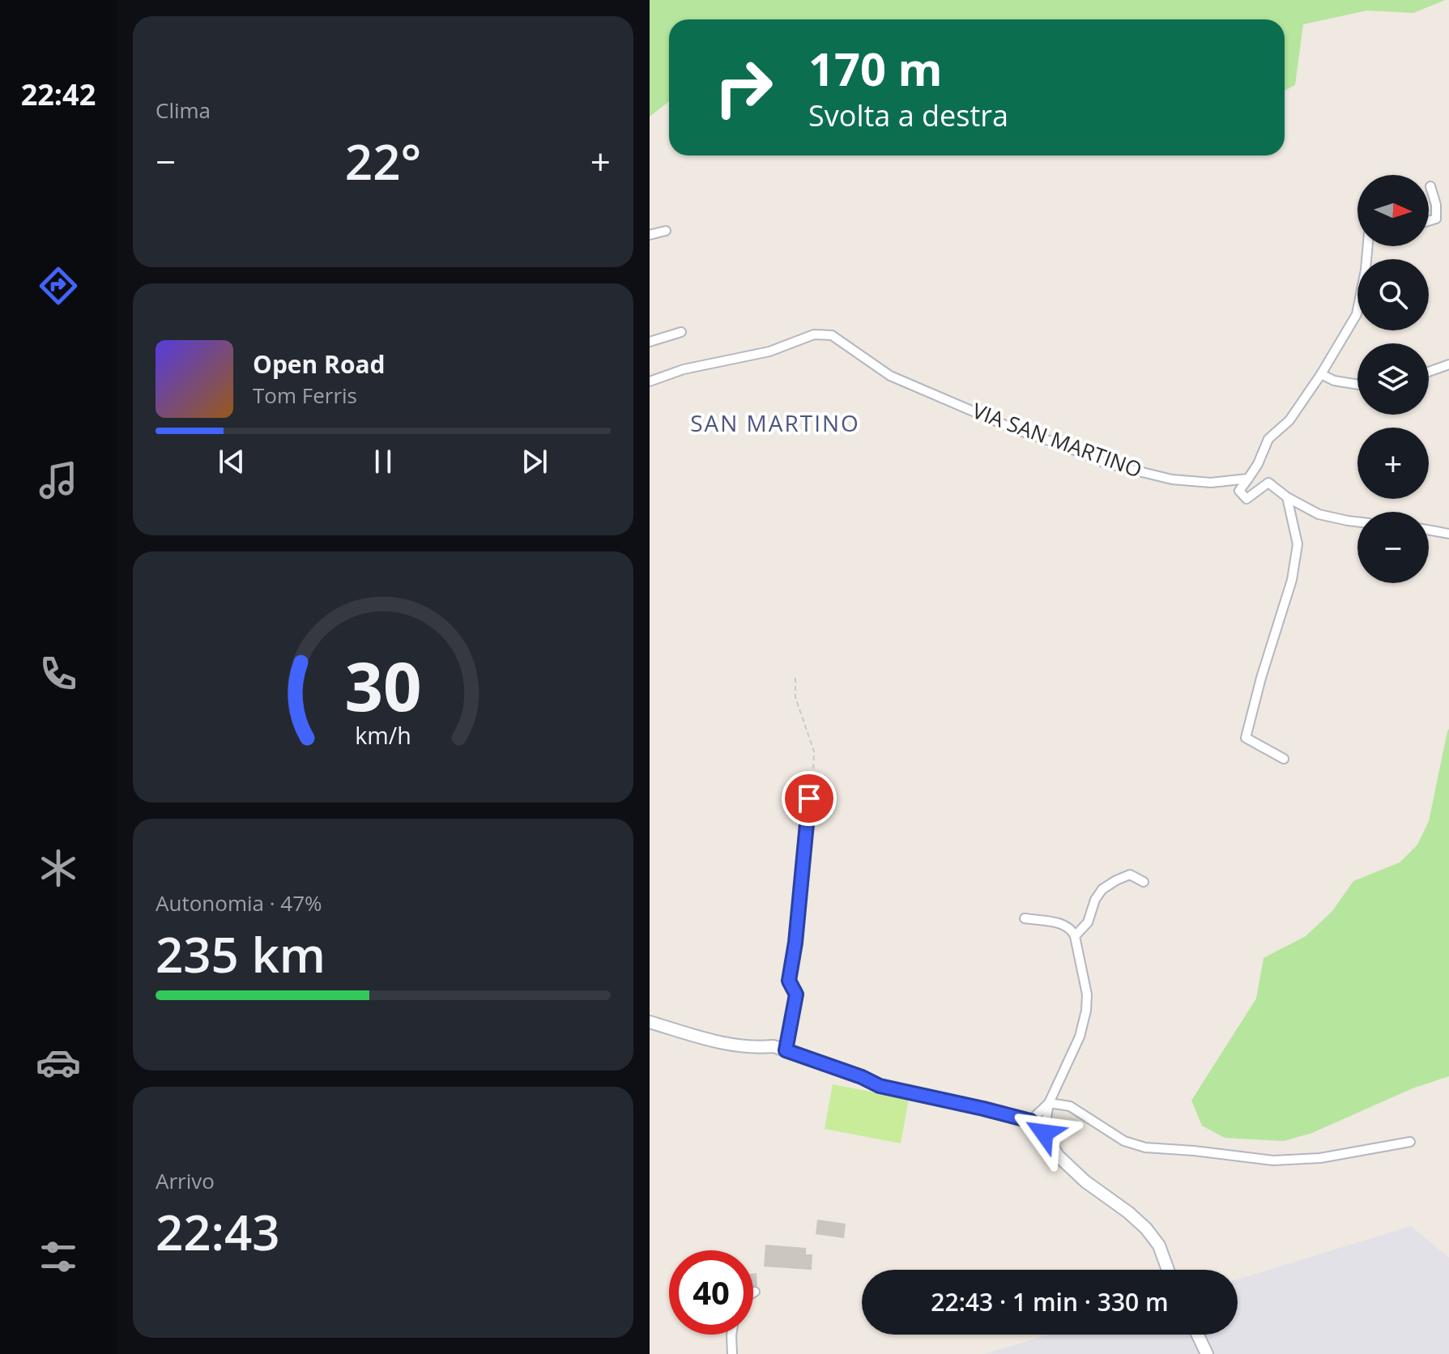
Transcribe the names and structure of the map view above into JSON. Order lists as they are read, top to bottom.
{
  "streets": {
    "street": ["VIA SAN MARTINO"]
  },
  "districts": ["SAN MARTINO"],
  "north": "right",
  "page": {
    "tabs": "22:42",
    "tile": [
      "Clima",
      ["Autonomia · 47%", "235 km"],
      ["Arrivo", "22:43"]
    ],
    "turn": ["170 m", "Svolta a destra"],
    "heat": ["−", "22°", "+"],
    "map_buttons": ["+", "−"],
    "song": ["Open Road", "Tom Ferris"],
    "limit": "40",
    "trip": "22:43 · 1 min · 330 m",
    "gauge": ["30", "km/h"]
  }
}
